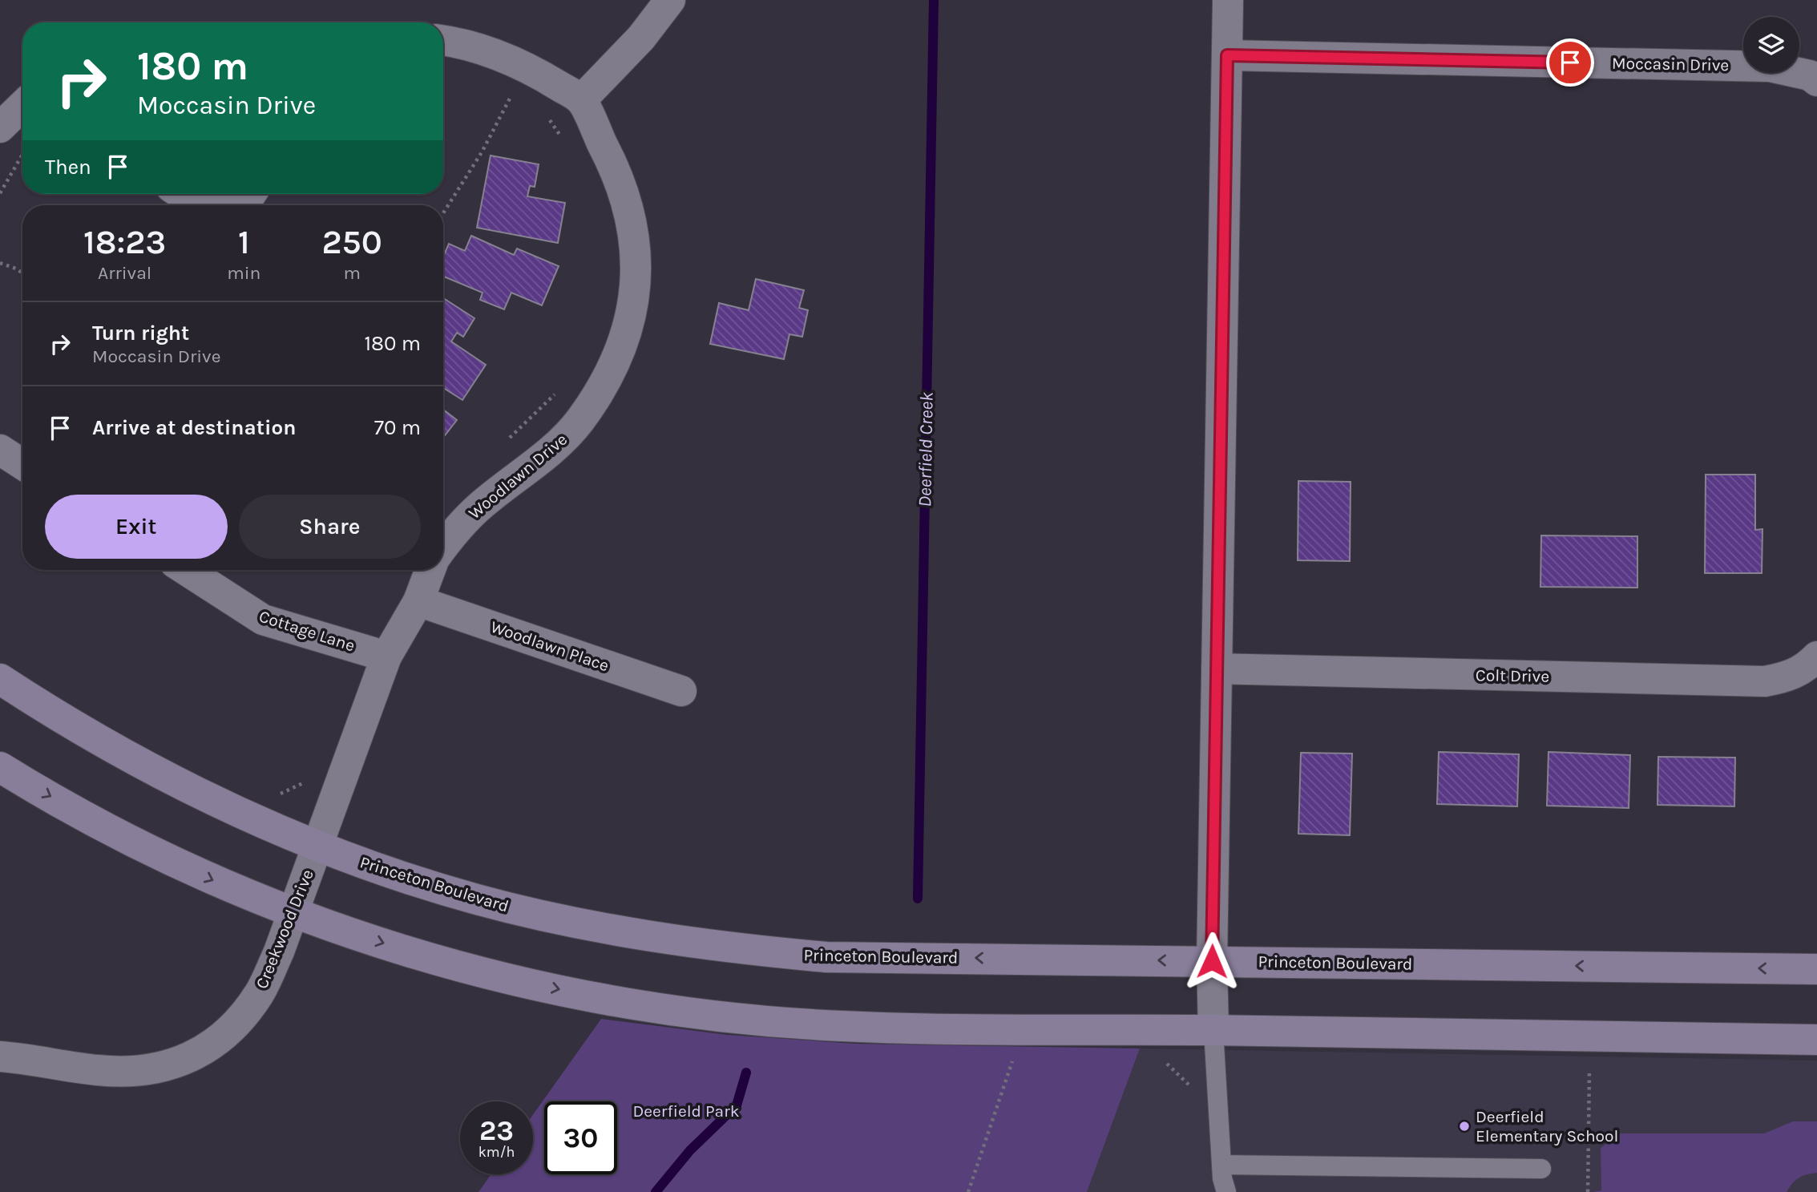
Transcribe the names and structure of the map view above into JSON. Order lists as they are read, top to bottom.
{
  "streets": {
    "street": [
      "Moccasin Drive",
      "Woodlawn Drive",
      "Cottage Lane",
      "Woodlawn Place",
      "Colt Drive",
      "Princeton Boulevard",
      "Creekwood Drive"
    ]
  },
  "crossings": [
    ["Princeton Boulevard", "Creekwood Drive"]
  ],
  "water": ["Deerfield Creek"],
  "parks": ["Deerfield Park"],
  "places": ["Deerfield Elementary School"],
  "page": {
    "turn": ["180 m", "Moccasin Drive"],
    "then": "Then",
    "eta": [
      "18:23",
      "Arrival",
      "1",
      "min",
      "250",
      "m"
    ],
    "list": [
      {
        "name": "Turn right",
        "note": "Moccasin Drive",
        "value": "180 m"
      },
      {
        "name": "Arrive at destination",
        "value": "70 m"
      }
    ],
    "buttons": ["Exit", "Share"],
    "speed": "23 km/h",
    "limit": "30"
  }
}
